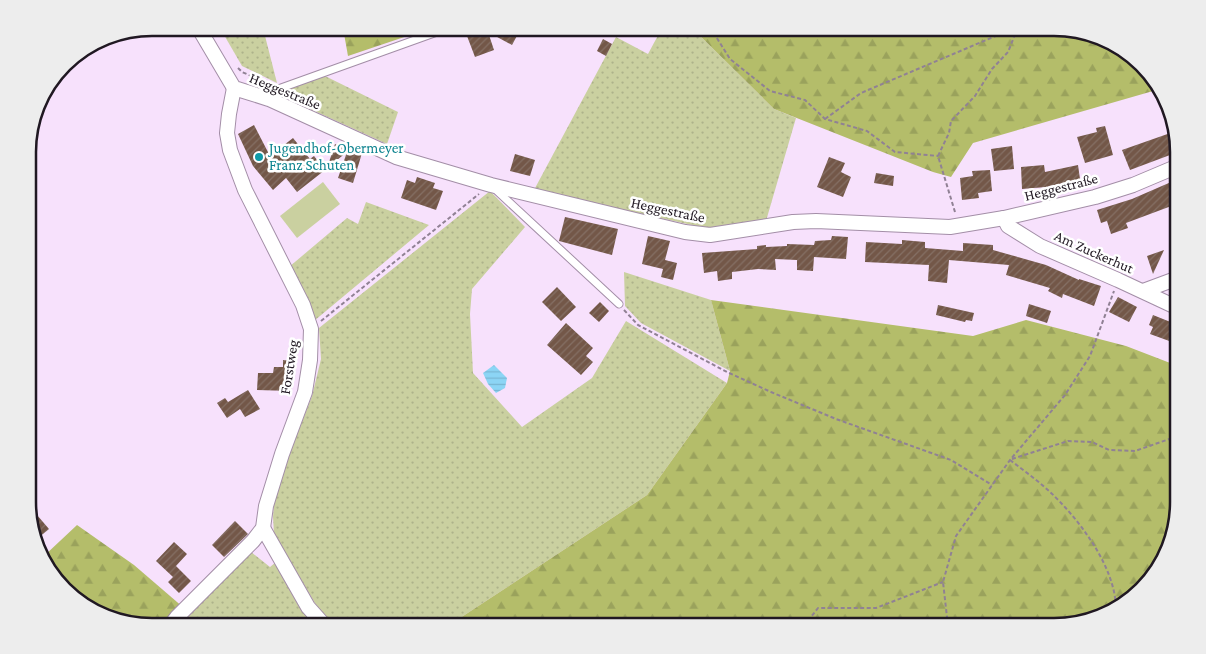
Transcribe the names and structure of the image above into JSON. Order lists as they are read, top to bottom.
{
  "streets": {
    "street": ["Heggestraße", "Am Zuckerhut", "Forstweg"]
  },
  "crossings": [
    ["Heggestraße", "Am Zuckerhut"],
    ["Heggestraße", "Forstweg"]
  ],
  "places": ["Jugendhof-Obermeyer Franz Schuten"]
}
